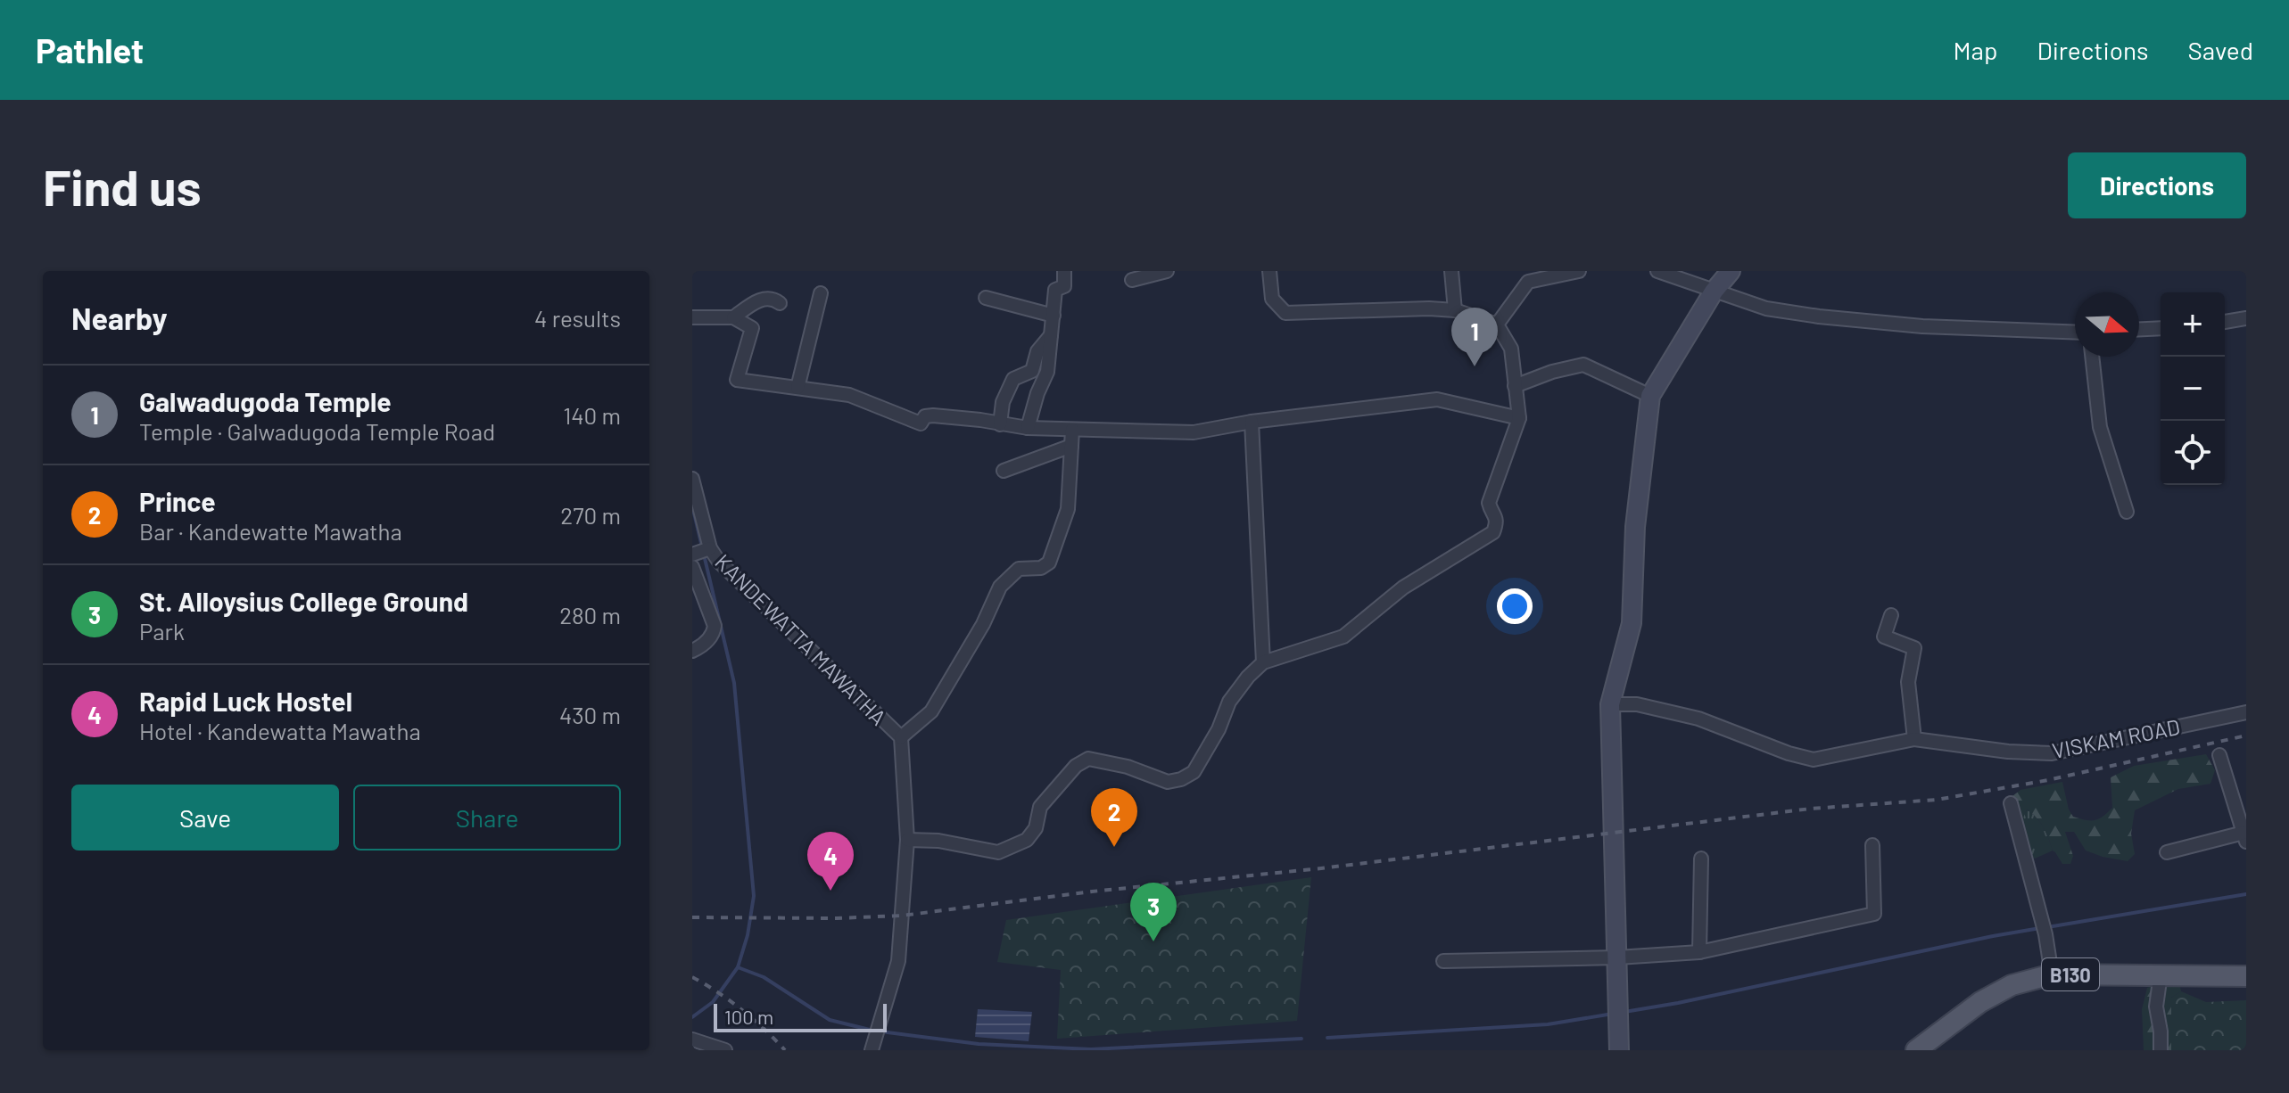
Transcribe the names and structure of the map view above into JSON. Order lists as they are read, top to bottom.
{
  "streets": {
    "main road": ["B130"],
    "street": ["KANDEWATTA MAWATHA", "VISKAM ROAD"]
  },
  "scale_bar": "100 m",
  "north": "right",
  "page": {
    "header": "Pathlet",
    "nav": ["Map", "Directions", "Saved"],
    "buttons": [
      "Directions",
      ["Save", "Share"]
    ],
    "title": "Find us",
    "heading": ["Nearby", "4 results"],
    "map_buttons": ["+", "−"],
    "pins": [
      "1",
      "2",
      "4",
      "3"
    ],
    "list": [
      {
        "mark": "1",
        "name": "Galwadugoda Temple",
        "note": "Temple · Galwadugoda Temple Road",
        "value": "140 m"
      },
      {
        "mark": "2",
        "name": "Prince",
        "note": "Bar · Kandewatte Mawatha",
        "value": "270 m"
      },
      {
        "mark": "3",
        "name": "St. Alloysius College Ground",
        "note": "Park",
        "value": "280 m"
      },
      {
        "mark": "4",
        "name": "Rapid Luck Hostel",
        "note": "Hotel · Kandewatta Mawatha",
        "value": "430 m"
      }
    ],
    "scale": "100 m"
  }
}
